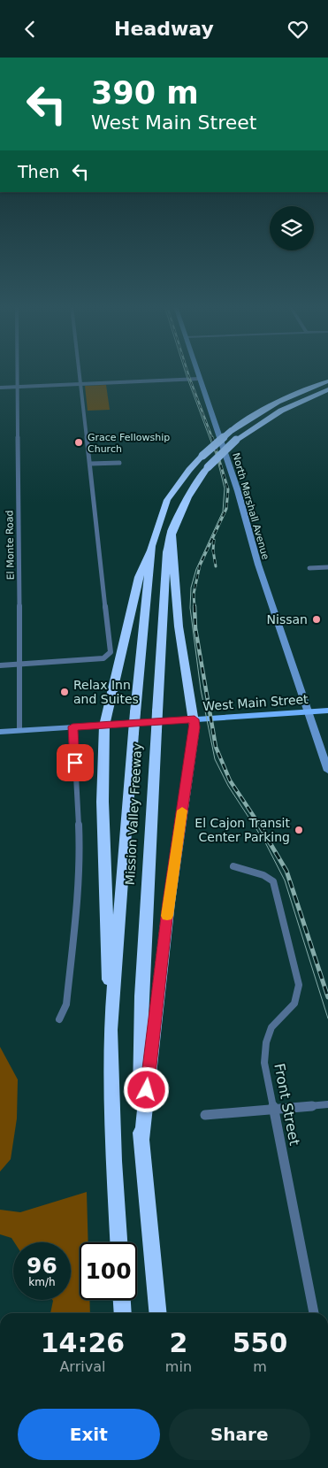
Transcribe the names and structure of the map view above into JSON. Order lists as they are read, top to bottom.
{
  "streets": {
    "highway": ["Mission Valley Freeway"],
    "main road": ["North Marshall Avenue", "West Main Street"],
    "street": ["El Monte Road", "Front Street"]
  },
  "crossings": [
    ["North Marshall Avenue", "West Main Street"],
    ["El Monte Road", "West Main Street"]
  ],
  "places": [
    "Grace Fellowship Church",
    "Nissan",
    "Relax Inn and Suites",
    "El Cajon Transit Center Parking"
  ],
  "page": {
    "header": "Headway",
    "turn": ["390 m", "West Main Street"],
    "then": "Then",
    "speed": "96 km/h",
    "limit": "100",
    "eta": [
      "14:26",
      "Arrival",
      "2",
      "min",
      "550",
      "m"
    ],
    "buttons": ["Exit", "Share"]
  }
}
